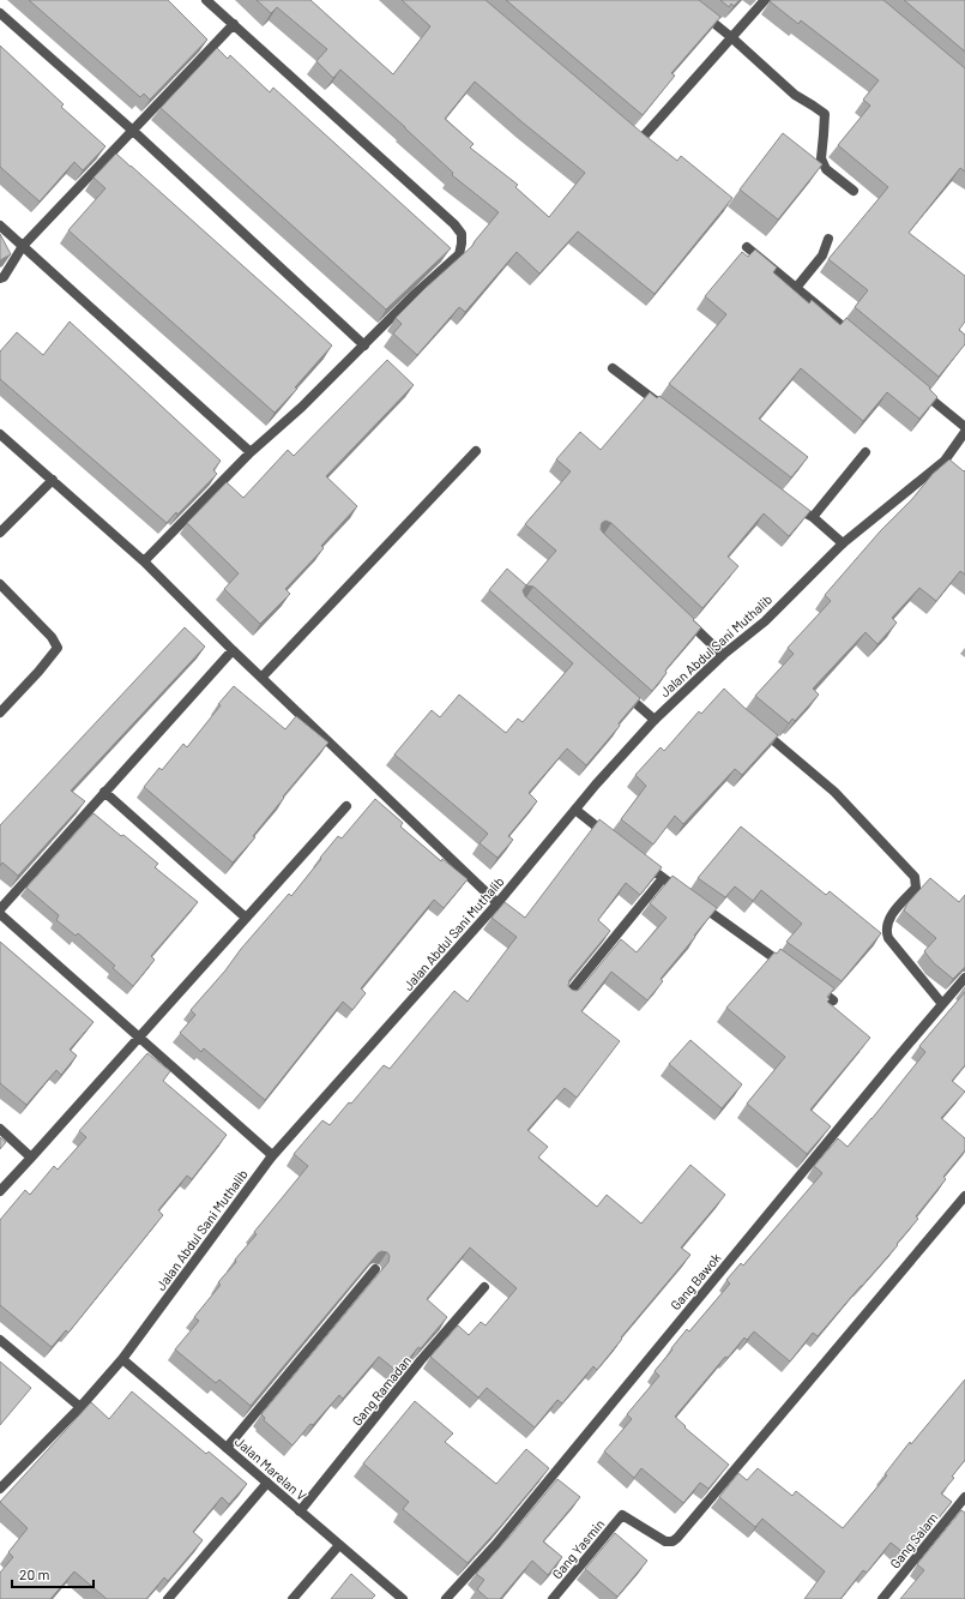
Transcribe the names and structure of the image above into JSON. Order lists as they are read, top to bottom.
{
  "streets": {
    "street": [
      "Jalan Abdul Sani Muthalib",
      "Gang Bawok",
      "Gang Ramadan",
      "Jalan Marelan V",
      "Gang Salam",
      "Gang Yasmin"
    ]
  },
  "crossings": [
    ["Jalan Abdul Sani Muthalib", "Jalan Marelan V"],
    ["Gang Ramadan", "Jalan Marelan V"]
  ],
  "scale_bar": "20 m"
}
